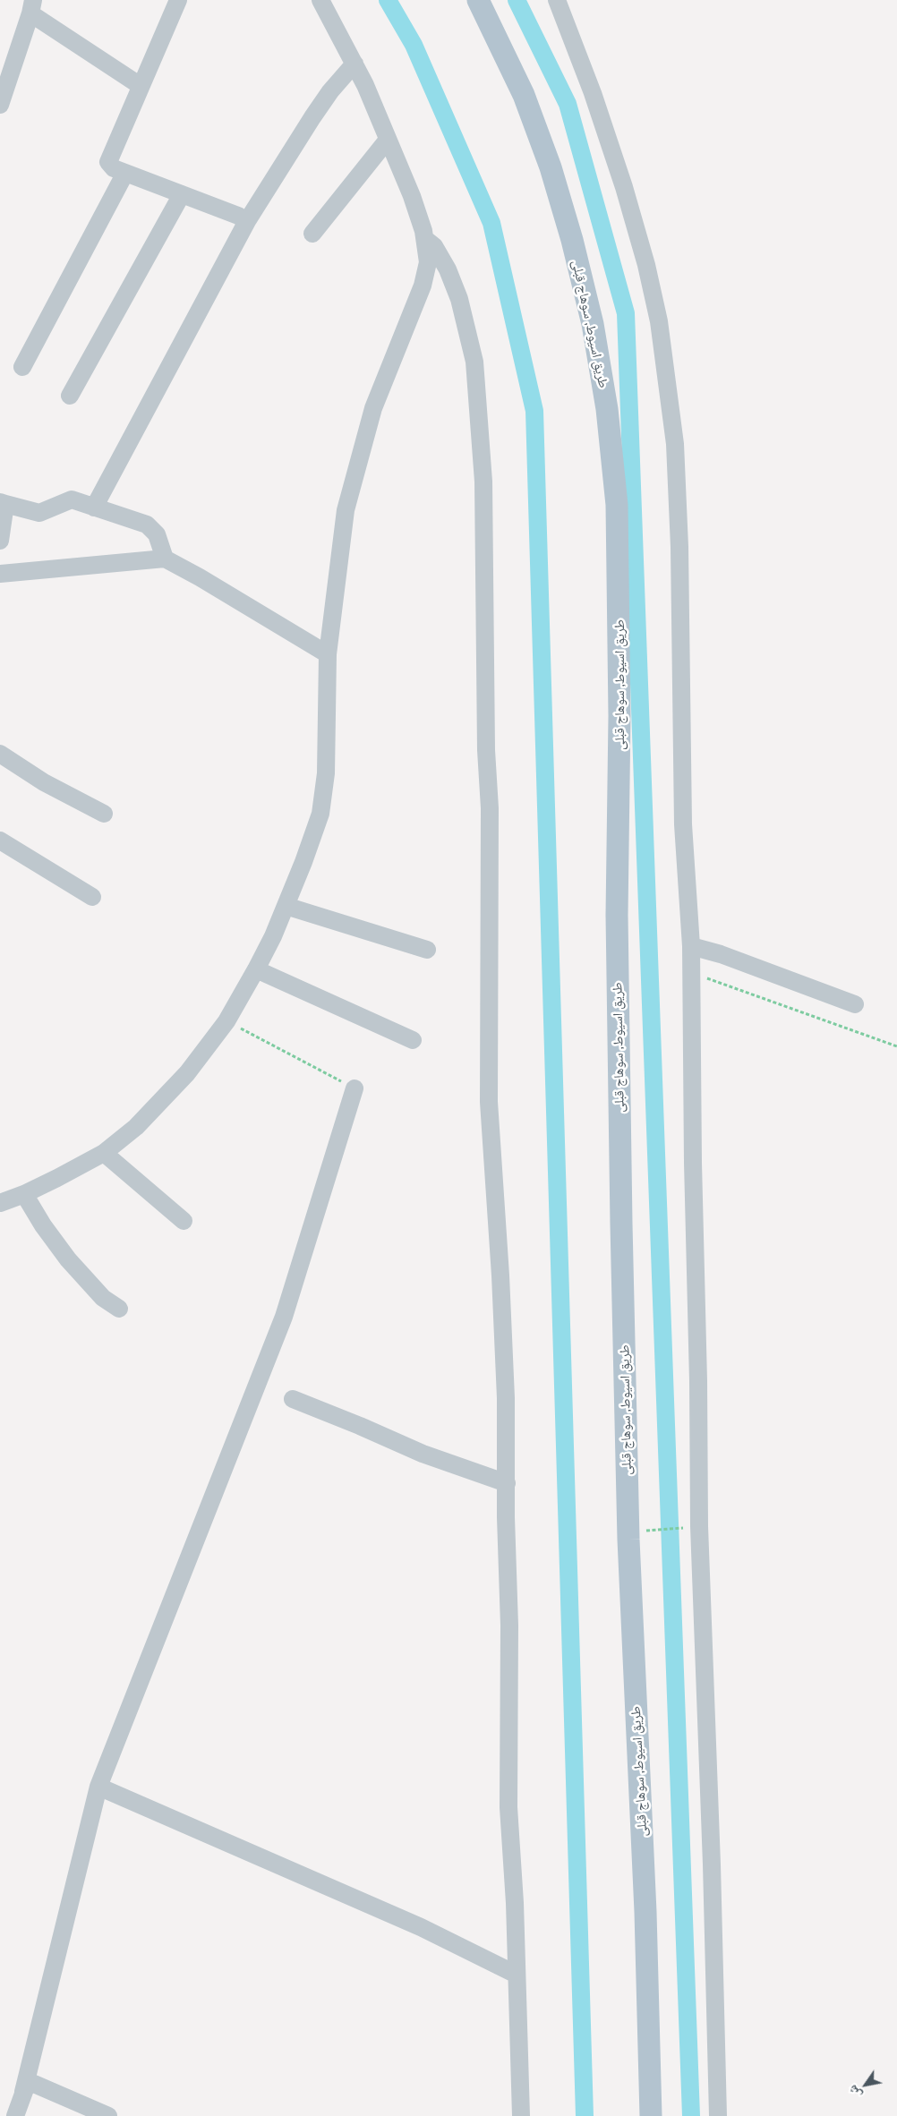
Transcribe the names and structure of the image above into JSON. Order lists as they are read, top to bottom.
{
  "streets": {
    "main road": ["طريق اسيوط, سوهاج قبلى"]
  },
  "north": "bottom left"
}
